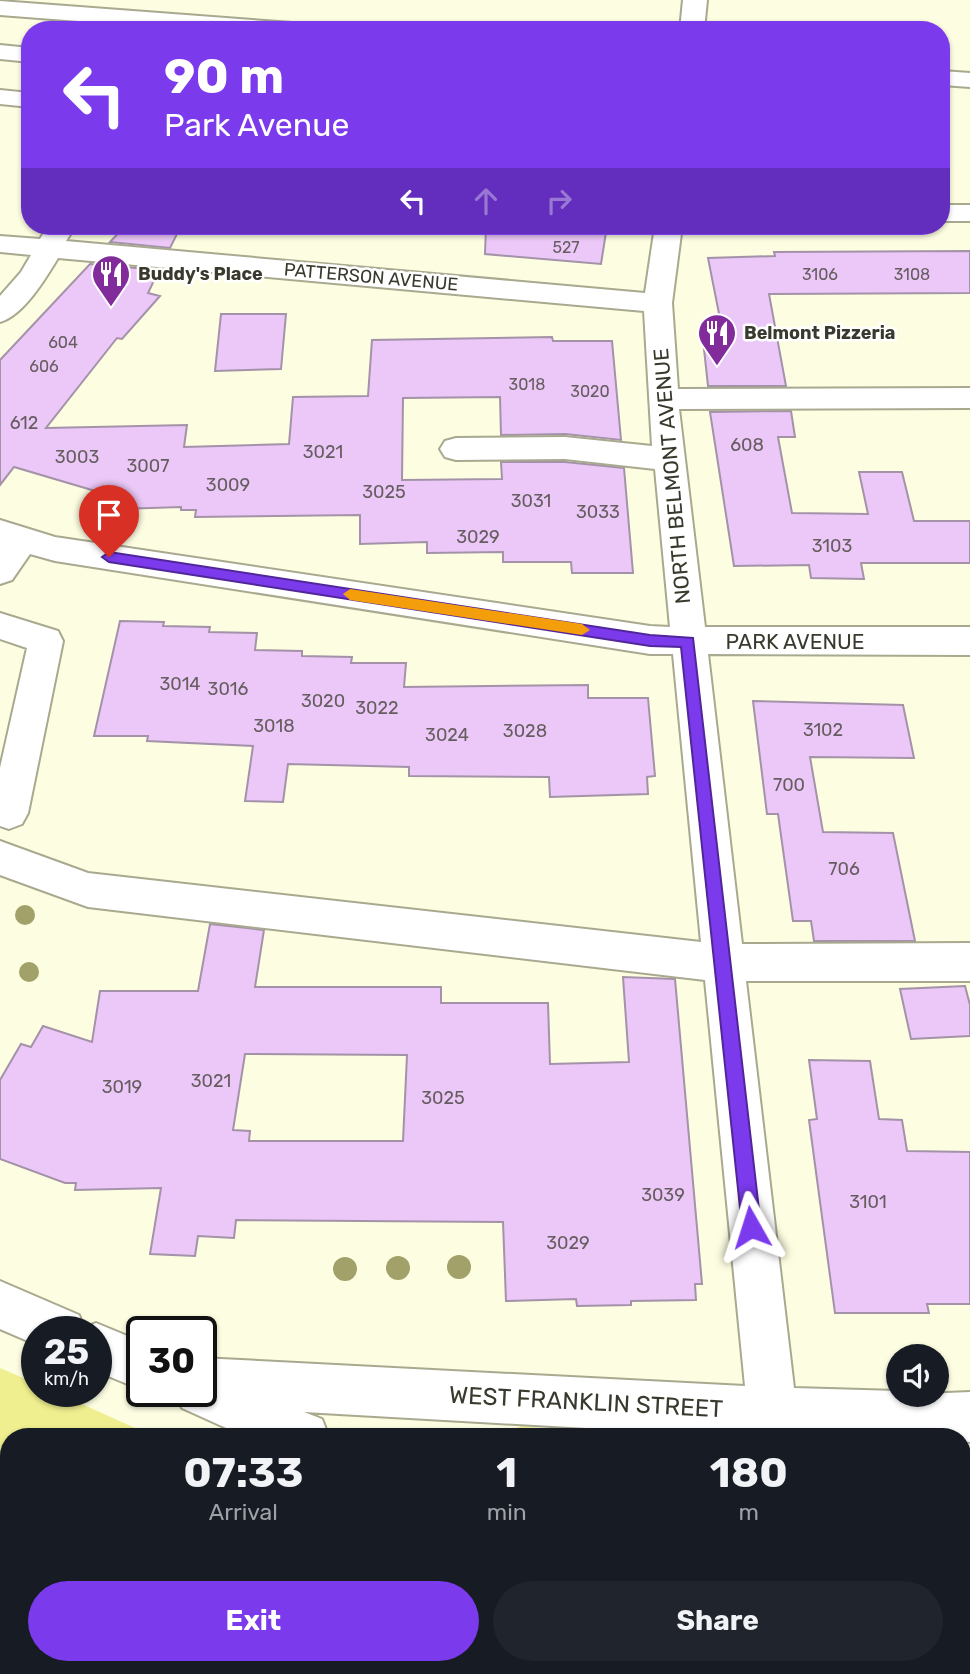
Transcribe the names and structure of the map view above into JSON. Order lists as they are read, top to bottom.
{
  "streets": {
    "street": [
      "PATTERSON AVENUE",
      "NORTH BELMONT AVENUE",
      "PARK AVENUE",
      "WEST FRANKLIN STREET"
    ]
  },
  "crossings": [
    ["PATTERSON AVENUE", "NORTH BELMONT AVENUE"],
    ["NORTH BELMONT AVENUE", "PARK AVENUE"],
    ["NORTH BELMONT AVENUE", "WEST FRANKLIN STREET"]
  ],
  "places": {
    "restaurant": ["Buddy's Place", "Belmont Pizzeria"]
  },
  "house_numbers": [
    "527",
    "3106",
    "3108",
    "604",
    "606",
    "3018",
    "3020",
    "612",
    "608",
    "3021",
    "3003",
    "3007",
    "3009",
    "3025",
    "3031",
    "3033",
    "3029",
    "3103",
    "3014",
    "3016",
    "3020",
    "3022",
    "3018",
    "3102",
    "3028",
    "3024",
    "700",
    "706",
    "3021",
    "3019",
    "3025",
    "3039",
    "3101",
    "3029"
  ],
  "page": {
    "turn": ["90 m", "Park Avenue"],
    "speed": "25 km/h",
    "limit": "30",
    "eta": [
      "07:33",
      "Arrival",
      "1",
      "min",
      "180",
      "m"
    ],
    "buttons": ["Exit", "Share"]
  }
}
